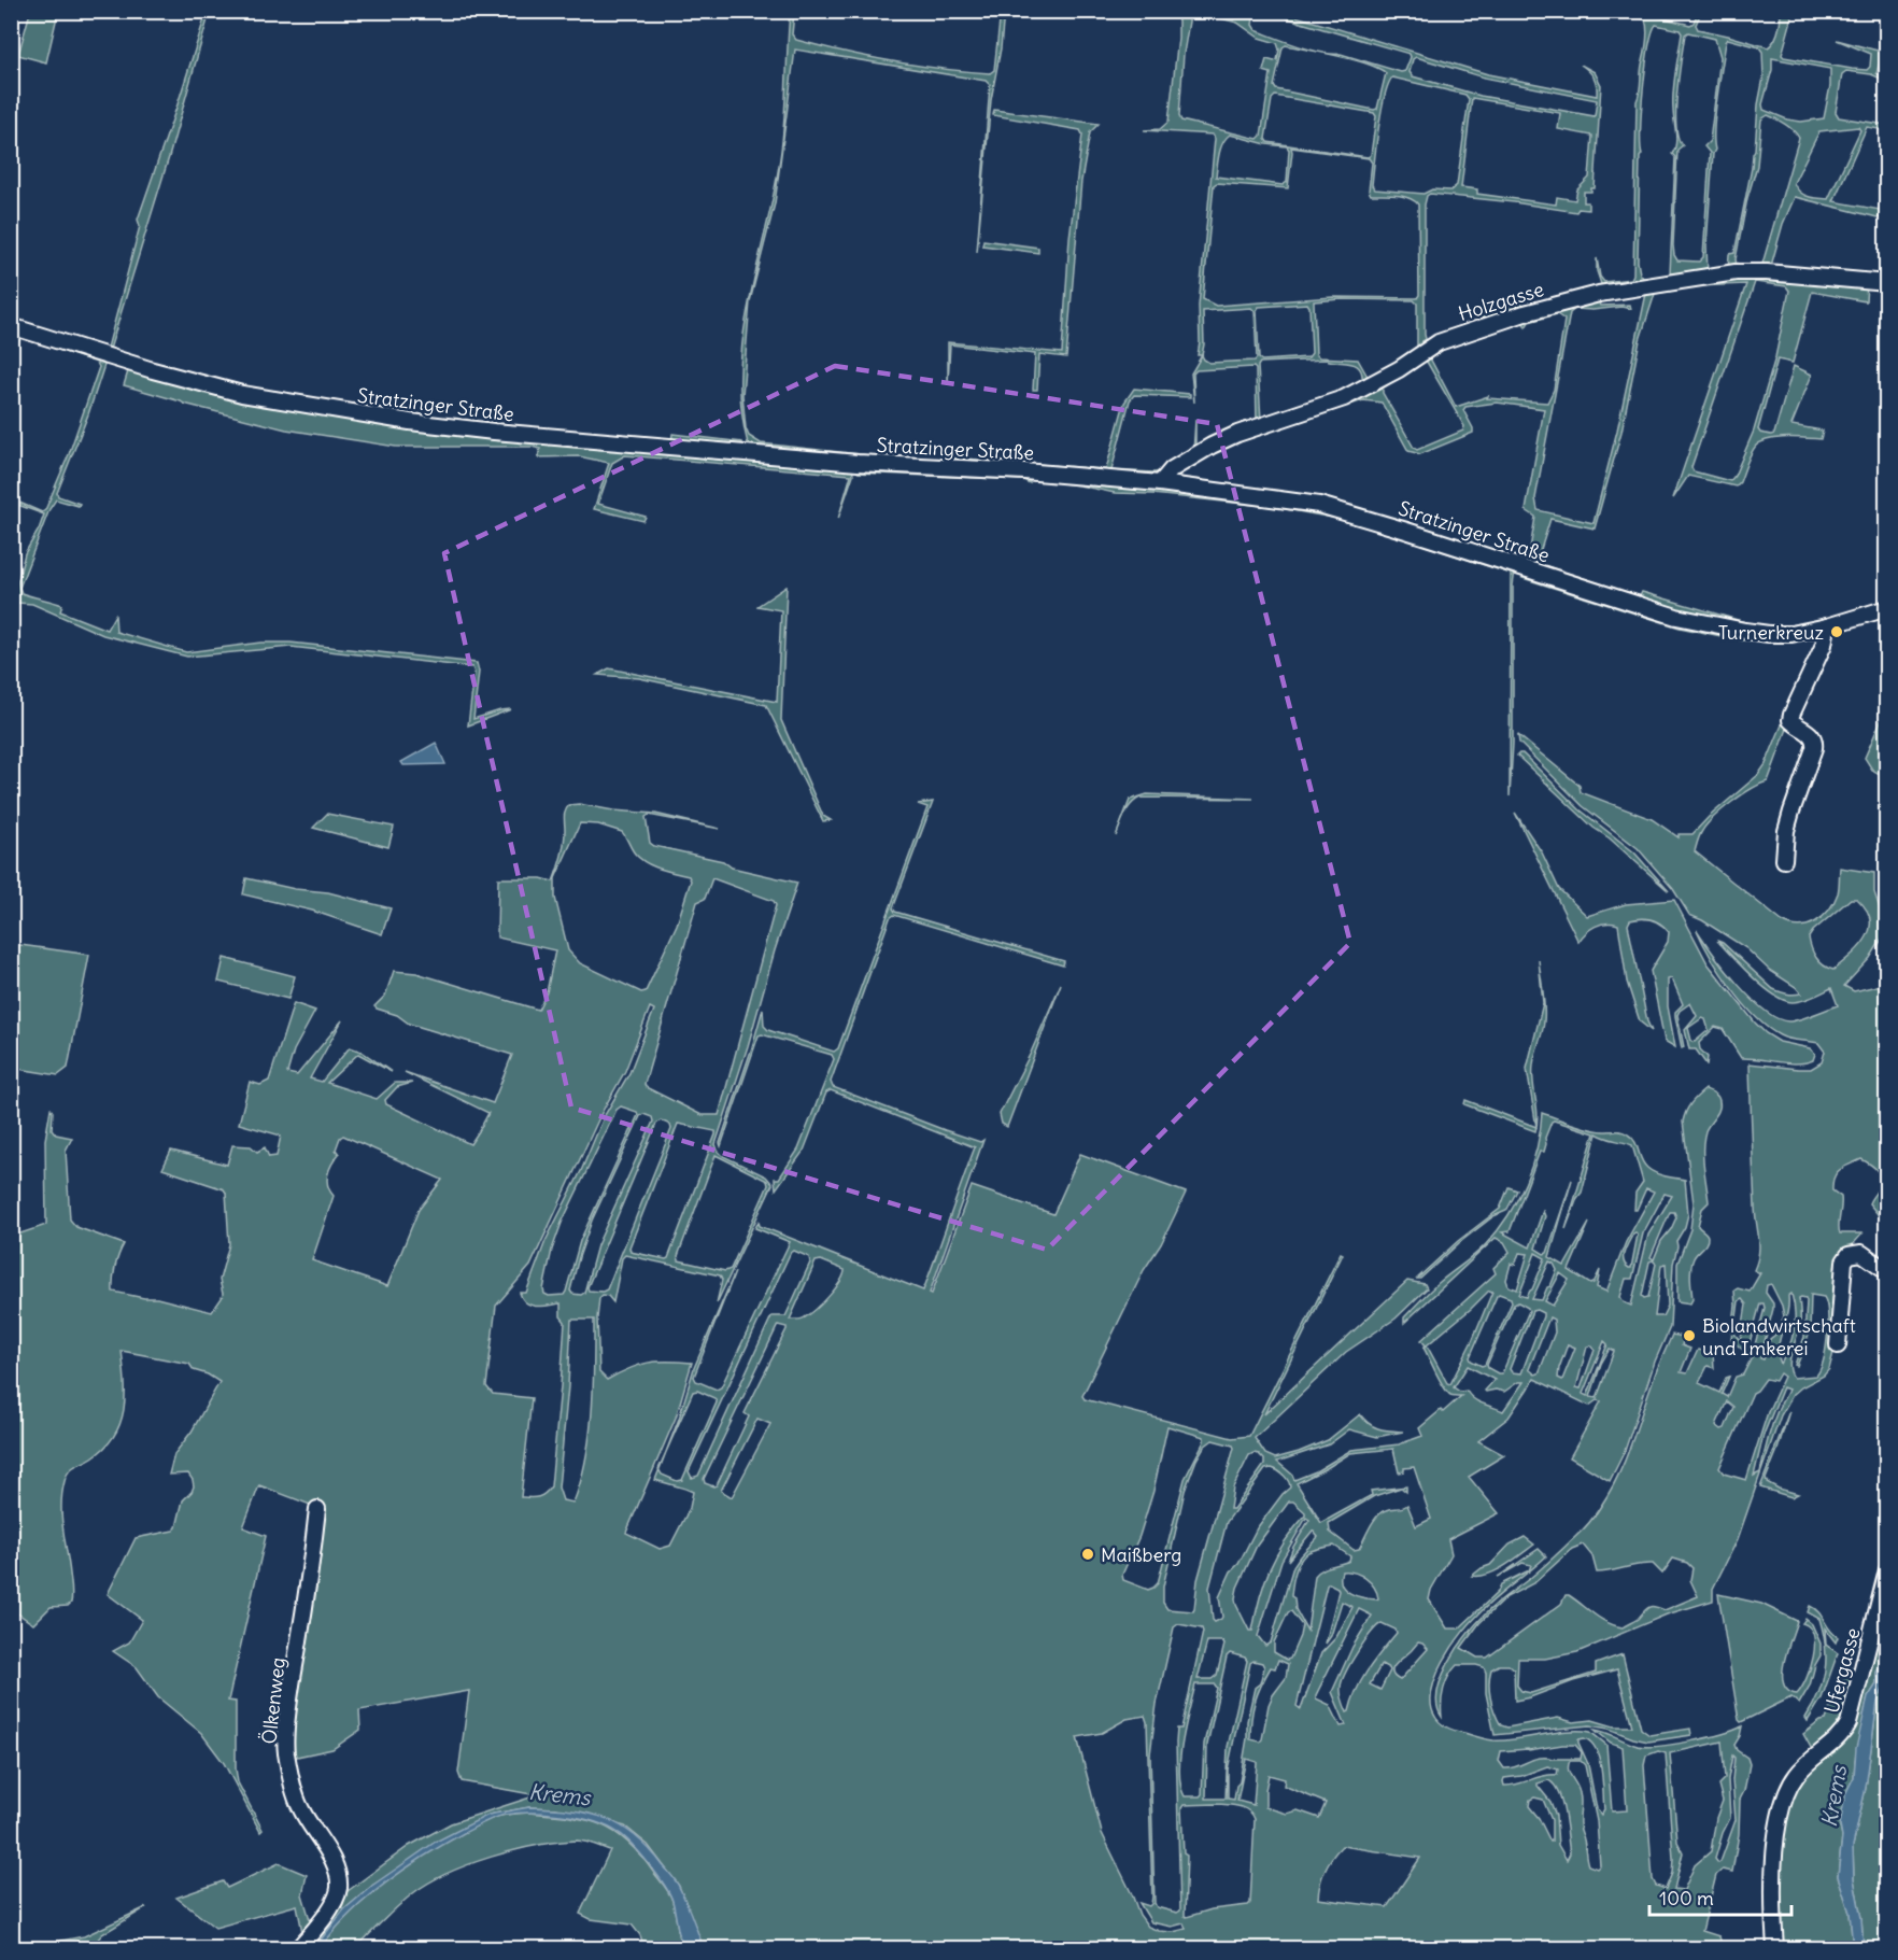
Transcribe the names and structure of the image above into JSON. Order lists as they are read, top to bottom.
{
  "streets": {
    "street": [
      "Holzgasse",
      "Stratzinger Straße",
      "Ufergasse",
      "Ölkenweg"
    ]
  },
  "crossings": [
    ["Holzgasse", "Stratzinger Straße"]
  ],
  "water": ["Krems"],
  "places": ["Turnerkreuz", "Biolandwirtschaft und Imkerei", "Maißberg"],
  "scale_bar": "100 m"
}
